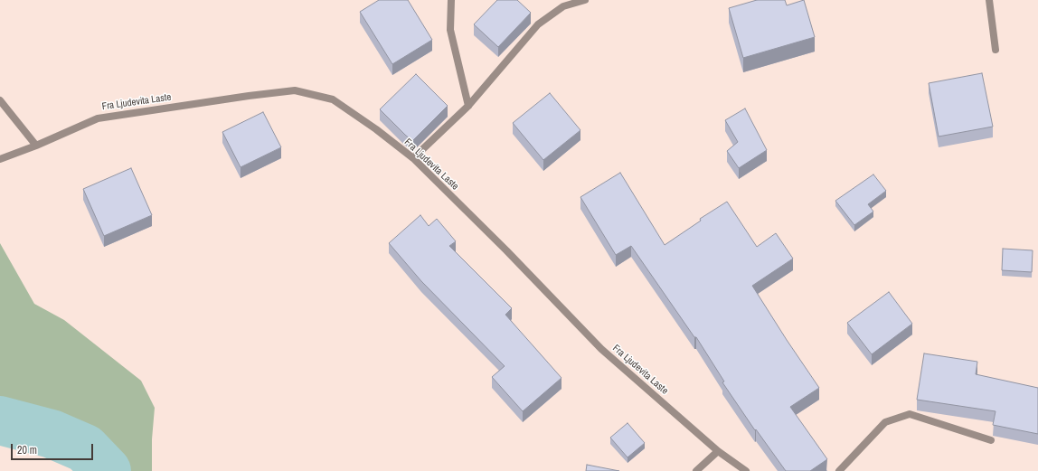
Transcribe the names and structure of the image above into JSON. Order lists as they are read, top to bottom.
{
  "streets": {
    "street": ["Fra Ljudevita Laste"]
  },
  "scale_bar": "20 m"
}
